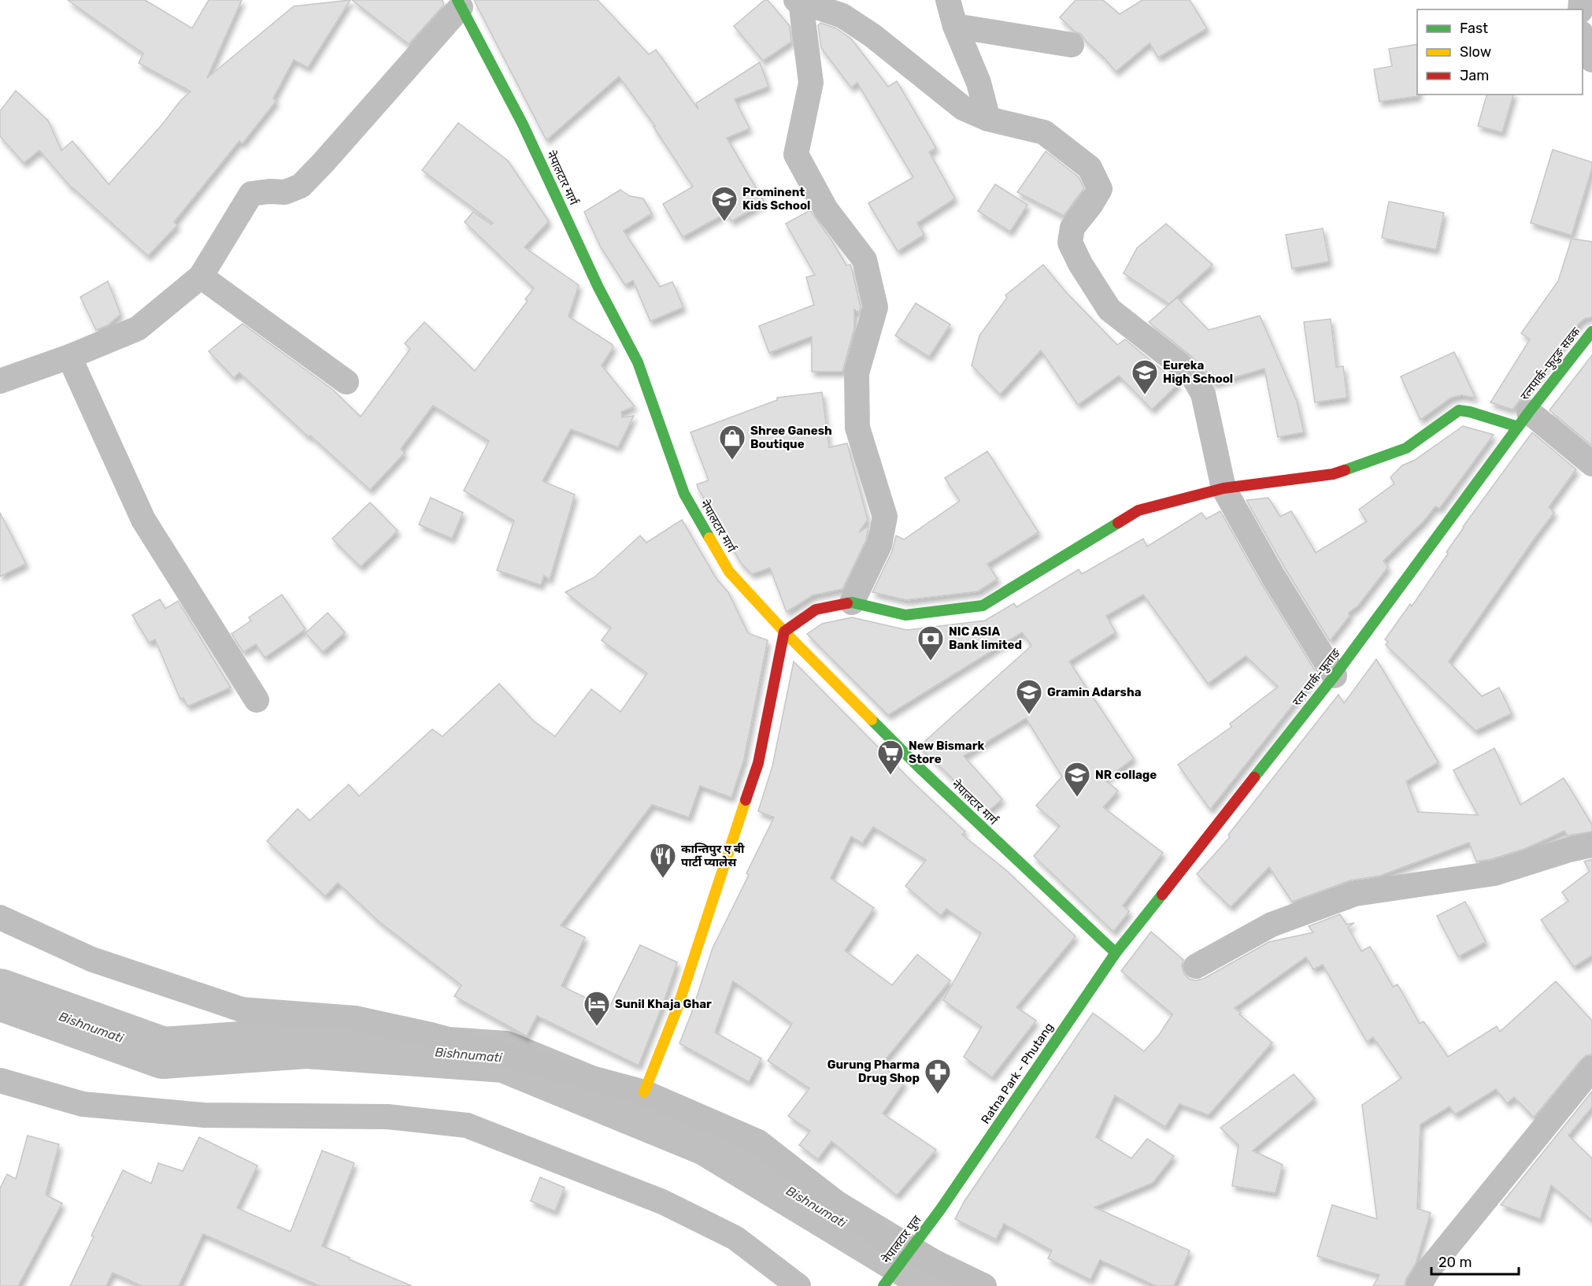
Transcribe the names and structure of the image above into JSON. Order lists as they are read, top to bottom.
{
  "streets": {
    "street": [
      "नेपालटार मार्ग",
      "रत्नपार्क-फुटुङ सडक",
      "रत्न पार्क-फुताङ",
      "Ratna Park - Phutang",
      "नेपालटार पुल"
    ]
  },
  "crossings": [
    ["नेपालटार मार्ग", "रत्न पार्क-फुताङ"],
    ["नेपालटार मार्ग", "Ratna Park - Phutang"],
    ["रत्नपार्क-फुटुङ सडक", "रत्न पार्क-फुताङ"],
    ["रत्न पार्क-फुताङ", "Ratna Park - Phutang"],
    ["Ratna Park - Phutang", "नेपालटार पुल"]
  ],
  "water": ["Bishnumati"],
  "places": {
    "school or university": [
      "Prominent Kids School",
      "Eureka High School",
      "Gramin Adarsha",
      "NR collage"
    ],
    "shop": ["Shree Ganesh Boutique"],
    "bank": ["NIC ASIA Bank limited"],
    "supermarket": ["New Bismark Store"],
    "restaurant": ["कान्तिपुर ए बी पार्टी प्यालेस"],
    "hotel": ["Sunil Khaja Ghar"],
    "pharmacy": ["Gurung Pharma Drug Shop"]
  },
  "legend": ["Fast", "Slow", "Jam"],
  "scale_bar": "20 m"
}
